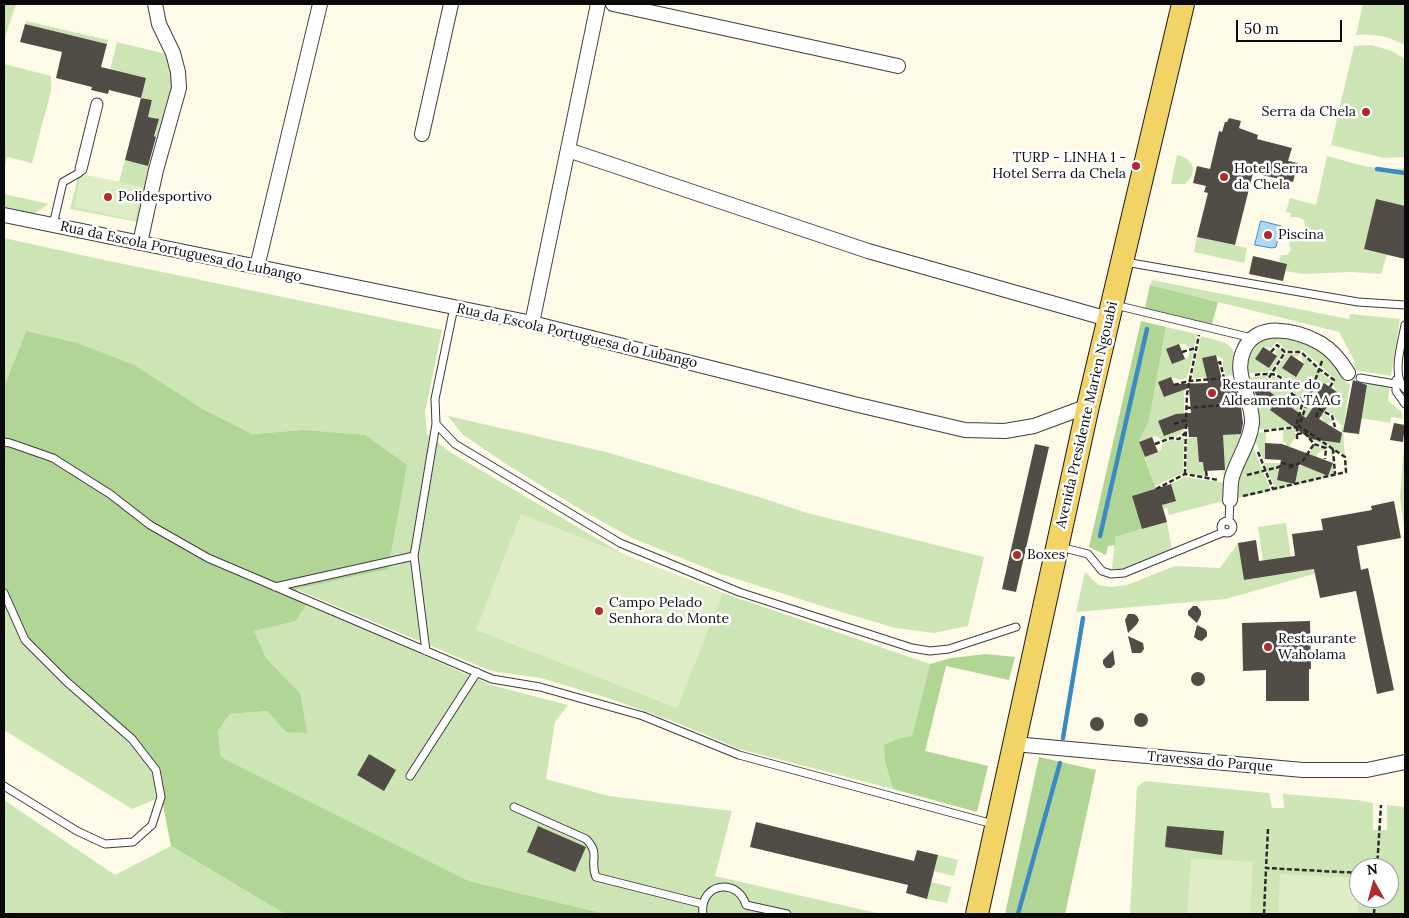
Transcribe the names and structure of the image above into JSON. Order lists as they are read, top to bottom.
{
  "streets": {
    "main road": ["Avenida Presidente Marien Ngouabi"],
    "street": ["Rua da Escola Portuguesa do Lubango", "Travessa do Parque"]
  },
  "crossings": [
    ["Rua da Escola Portuguesa do Lubango", "Avenida Presidente Marien Ngouabi"],
    ["Avenida Presidente Marien Ngouabi", "Travessa do Parque"]
  ],
  "places": [
    "Serra da Chela",
    "TURP - LINHA 1 - Hotel Serra da Chela",
    "Hotel Serra da Chela",
    "Polidesportivo",
    "Piscina",
    "Restaurante do Aldeamento TAAG",
    "Boxes",
    "Campo Pelado Senhora do Monte",
    "Restaurante Waholama"
  ],
  "scale_bar": "50 m",
  "north": "top"
}
